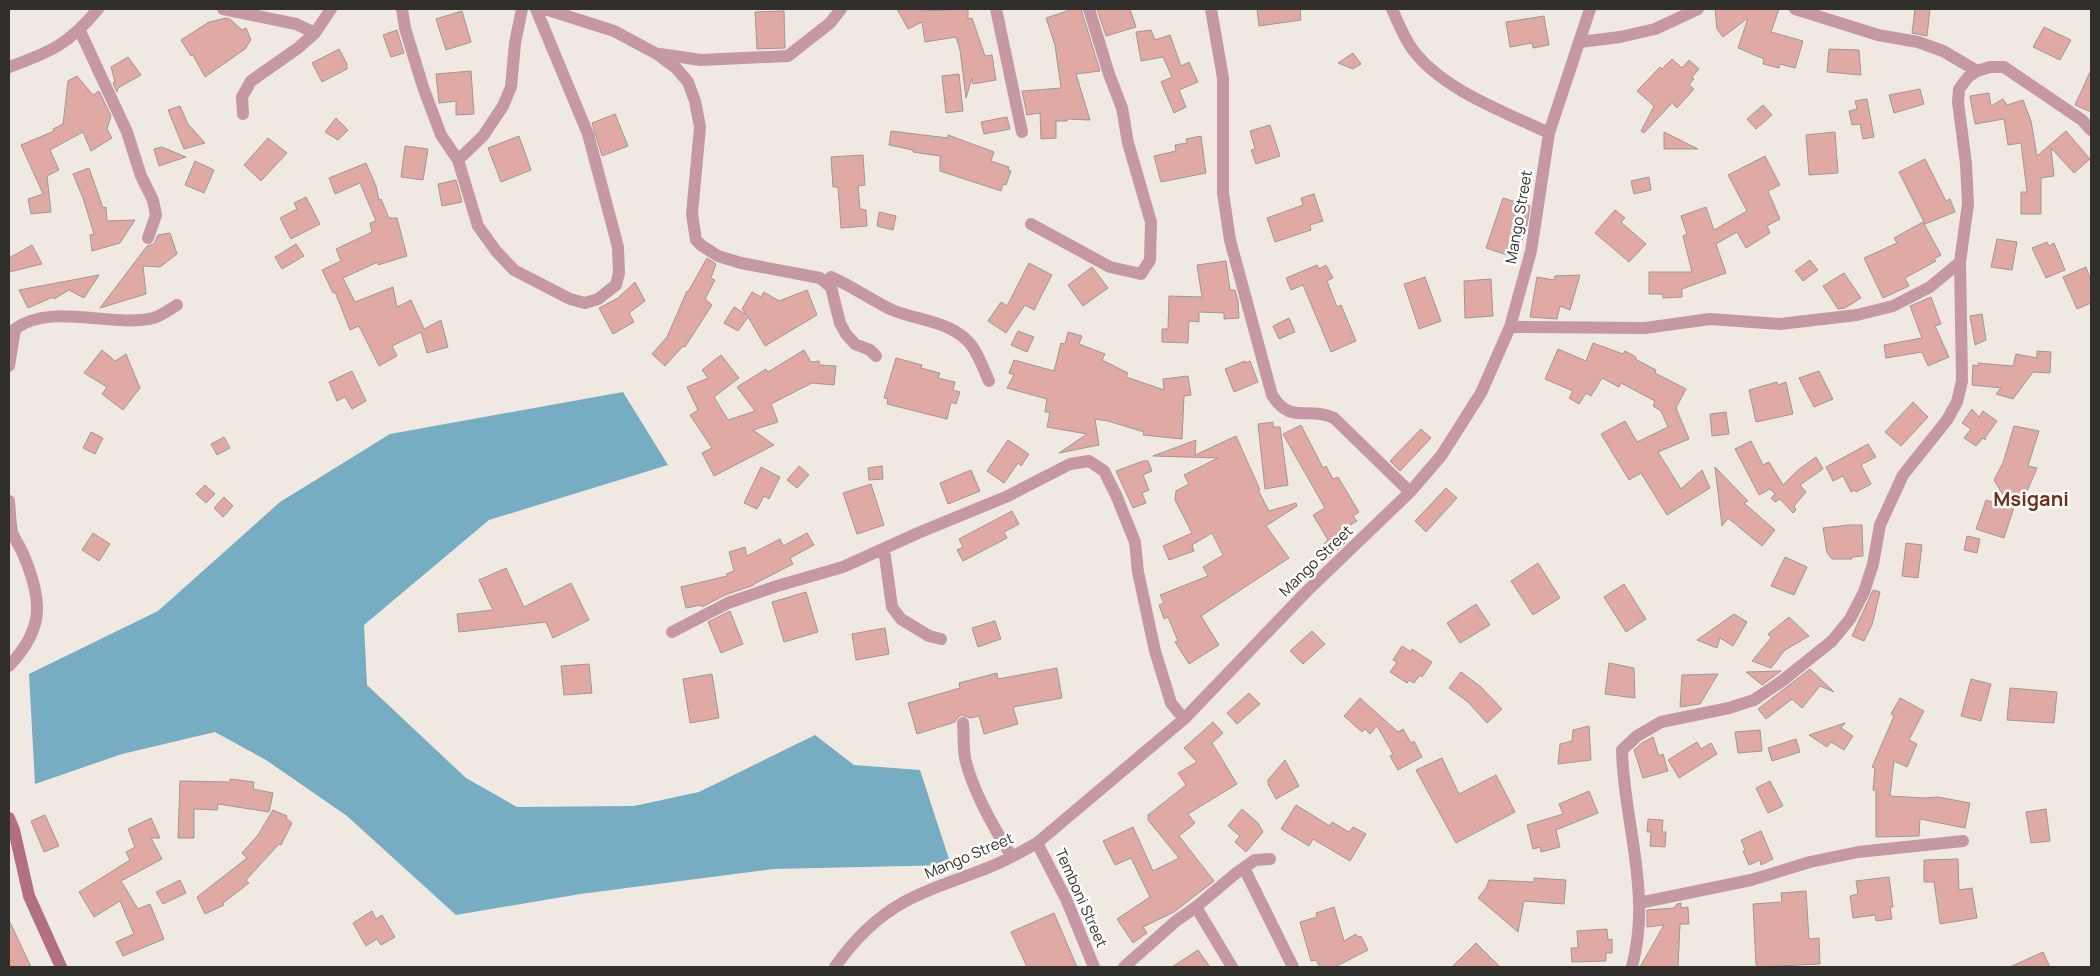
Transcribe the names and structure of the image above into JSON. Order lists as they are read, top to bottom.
{
  "streets": {
    "street": ["Mango Street", "Temboni Street"]
  },
  "crossings": [
    ["Mango Street", "Temboni Street"]
  ],
  "districts": ["Msigani"]
}
